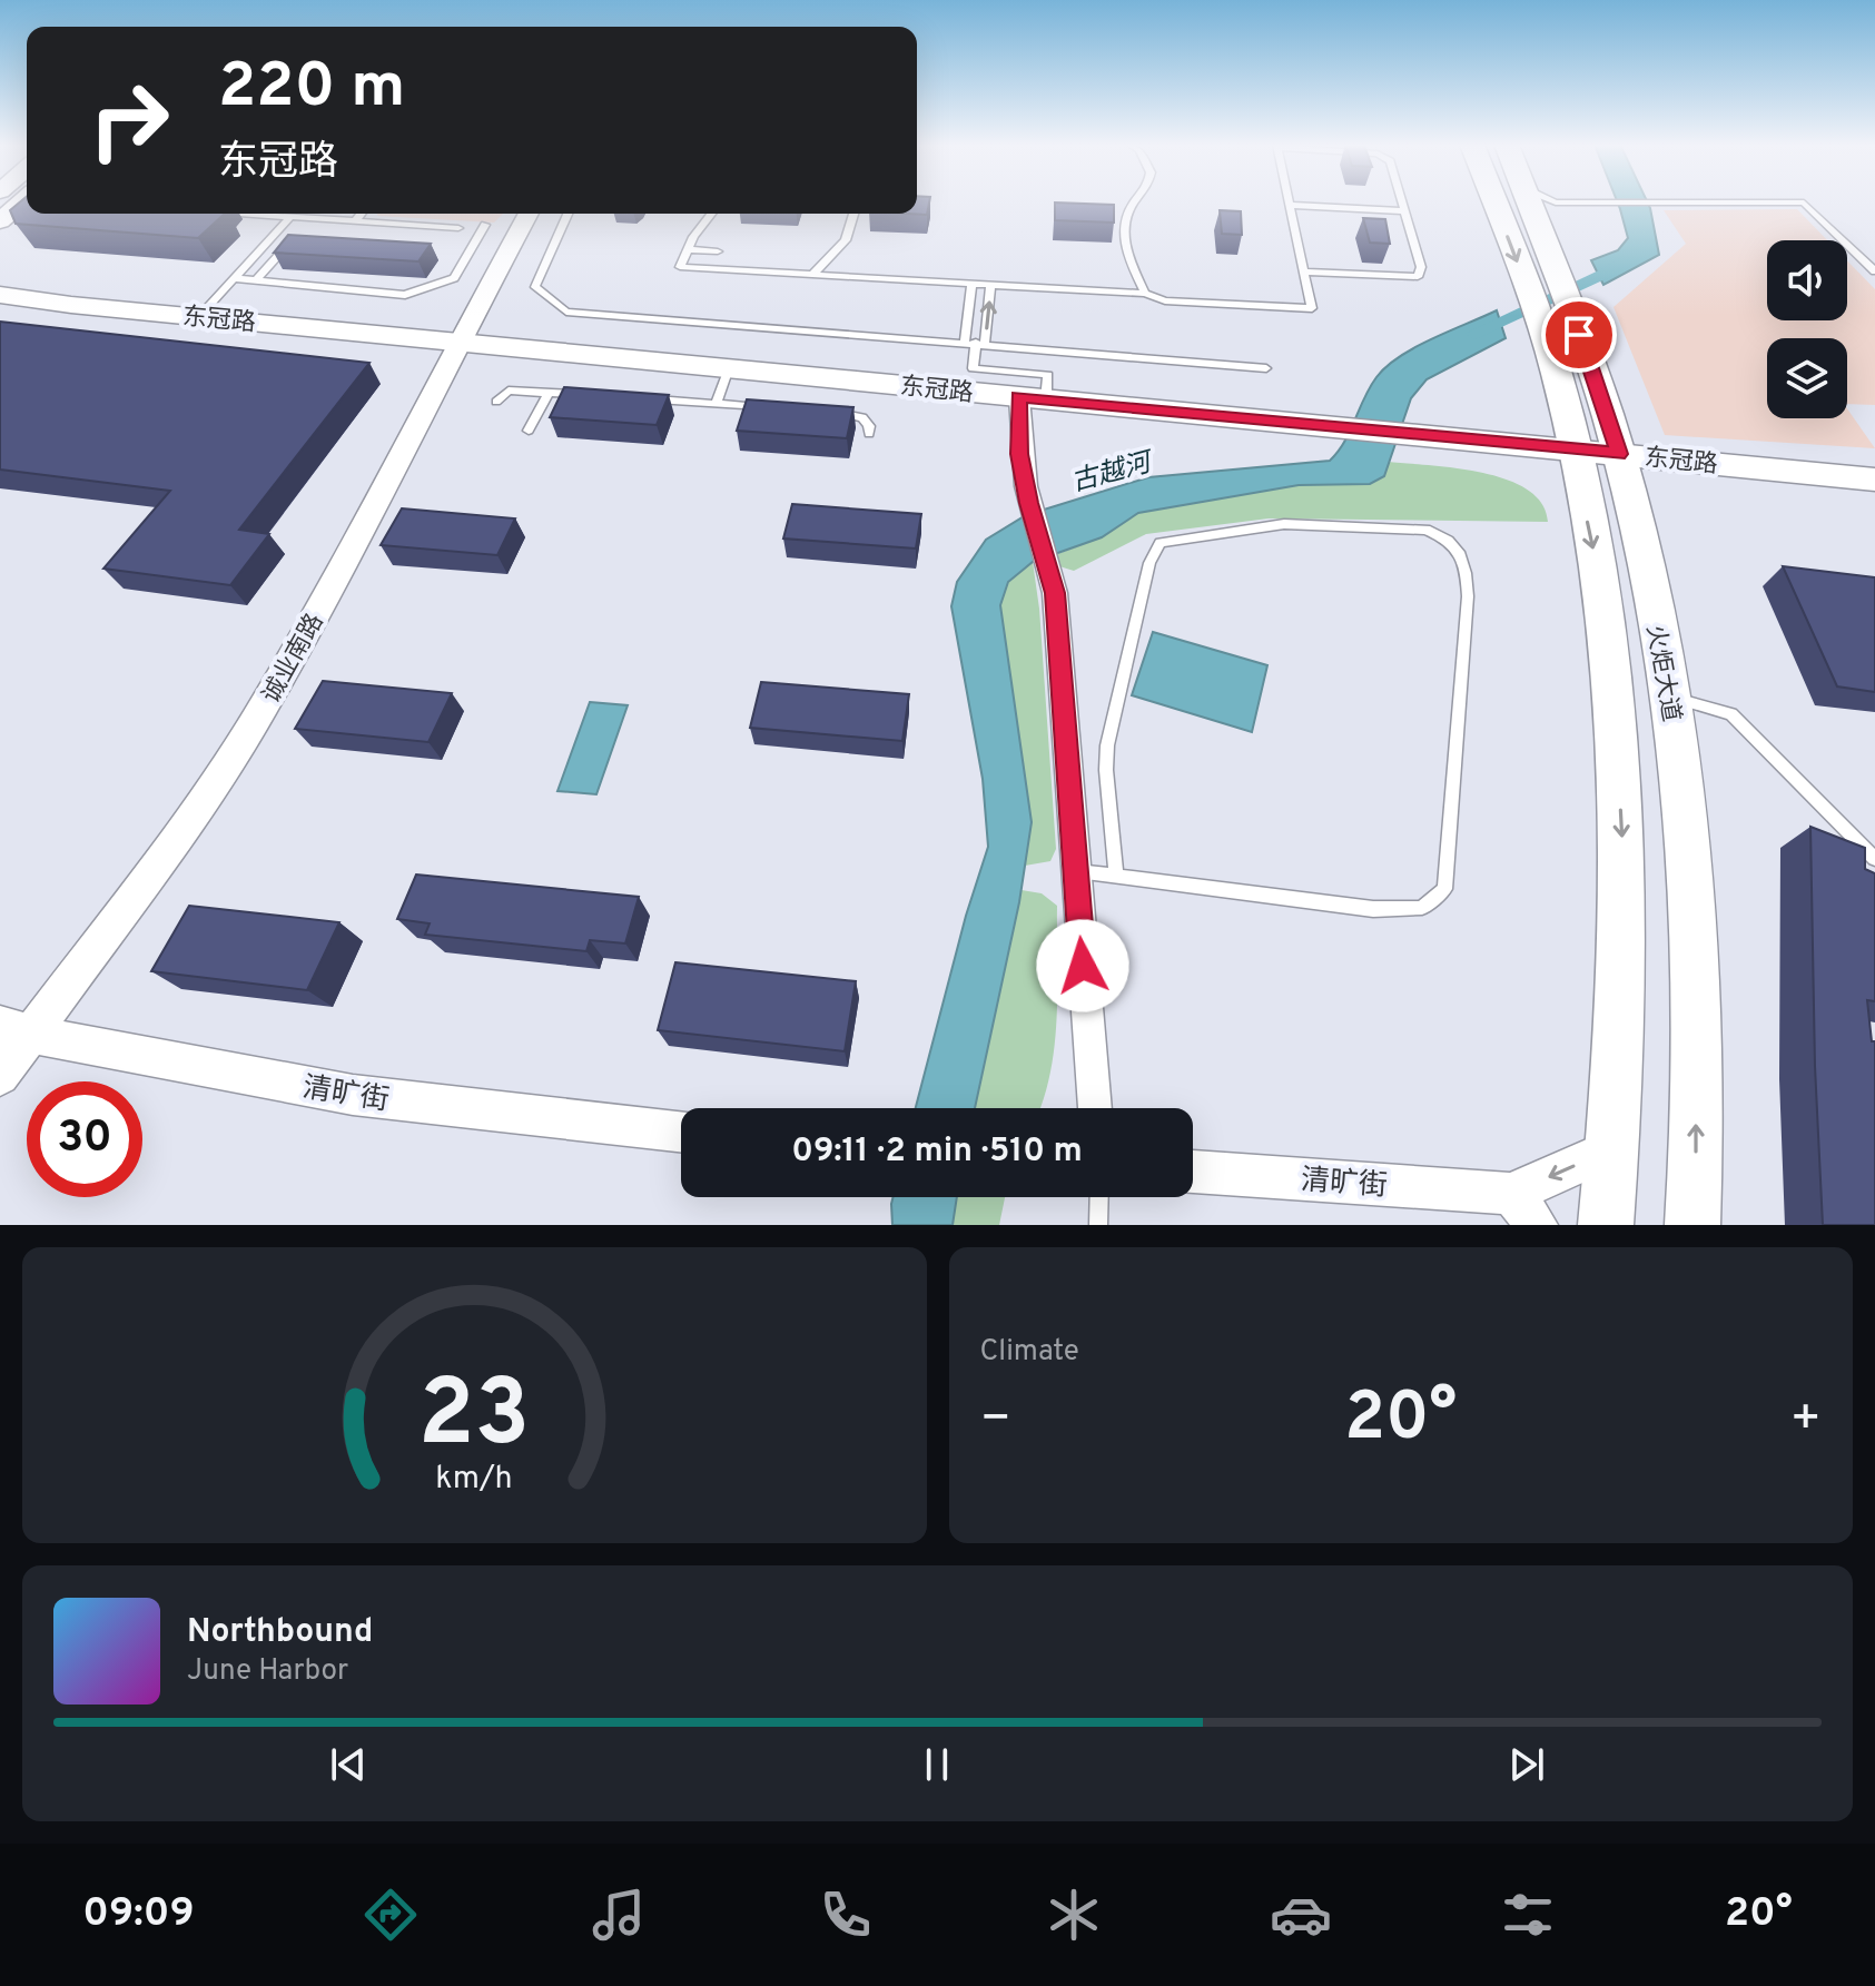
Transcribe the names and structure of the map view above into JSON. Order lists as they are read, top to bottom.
{
  "streets": {
    "main road": ["东冠路", "火炬大道"],
    "street": ["诚业南路", "清旷街"]
  },
  "crossings": [
    ["东冠路", "诚业南路"],
    ["东冠路", "火炬大道"],
    ["诚业南路", "清旷街"],
    ["火炬大道", "清旷街"]
  ],
  "water": ["古越河"],
  "page": {
    "turn": ["220 m", "东冠路"],
    "limit": "30",
    "trip": "09:11 · 2 min · 510 m",
    "tile": "Climate",
    "heat": ["−", "20°", "+"],
    "song": ["Northbound", "June Harbor"],
    "tabs": ["09:09", "20°"],
    "gauge": ["23", "km/h"]
  }
}
